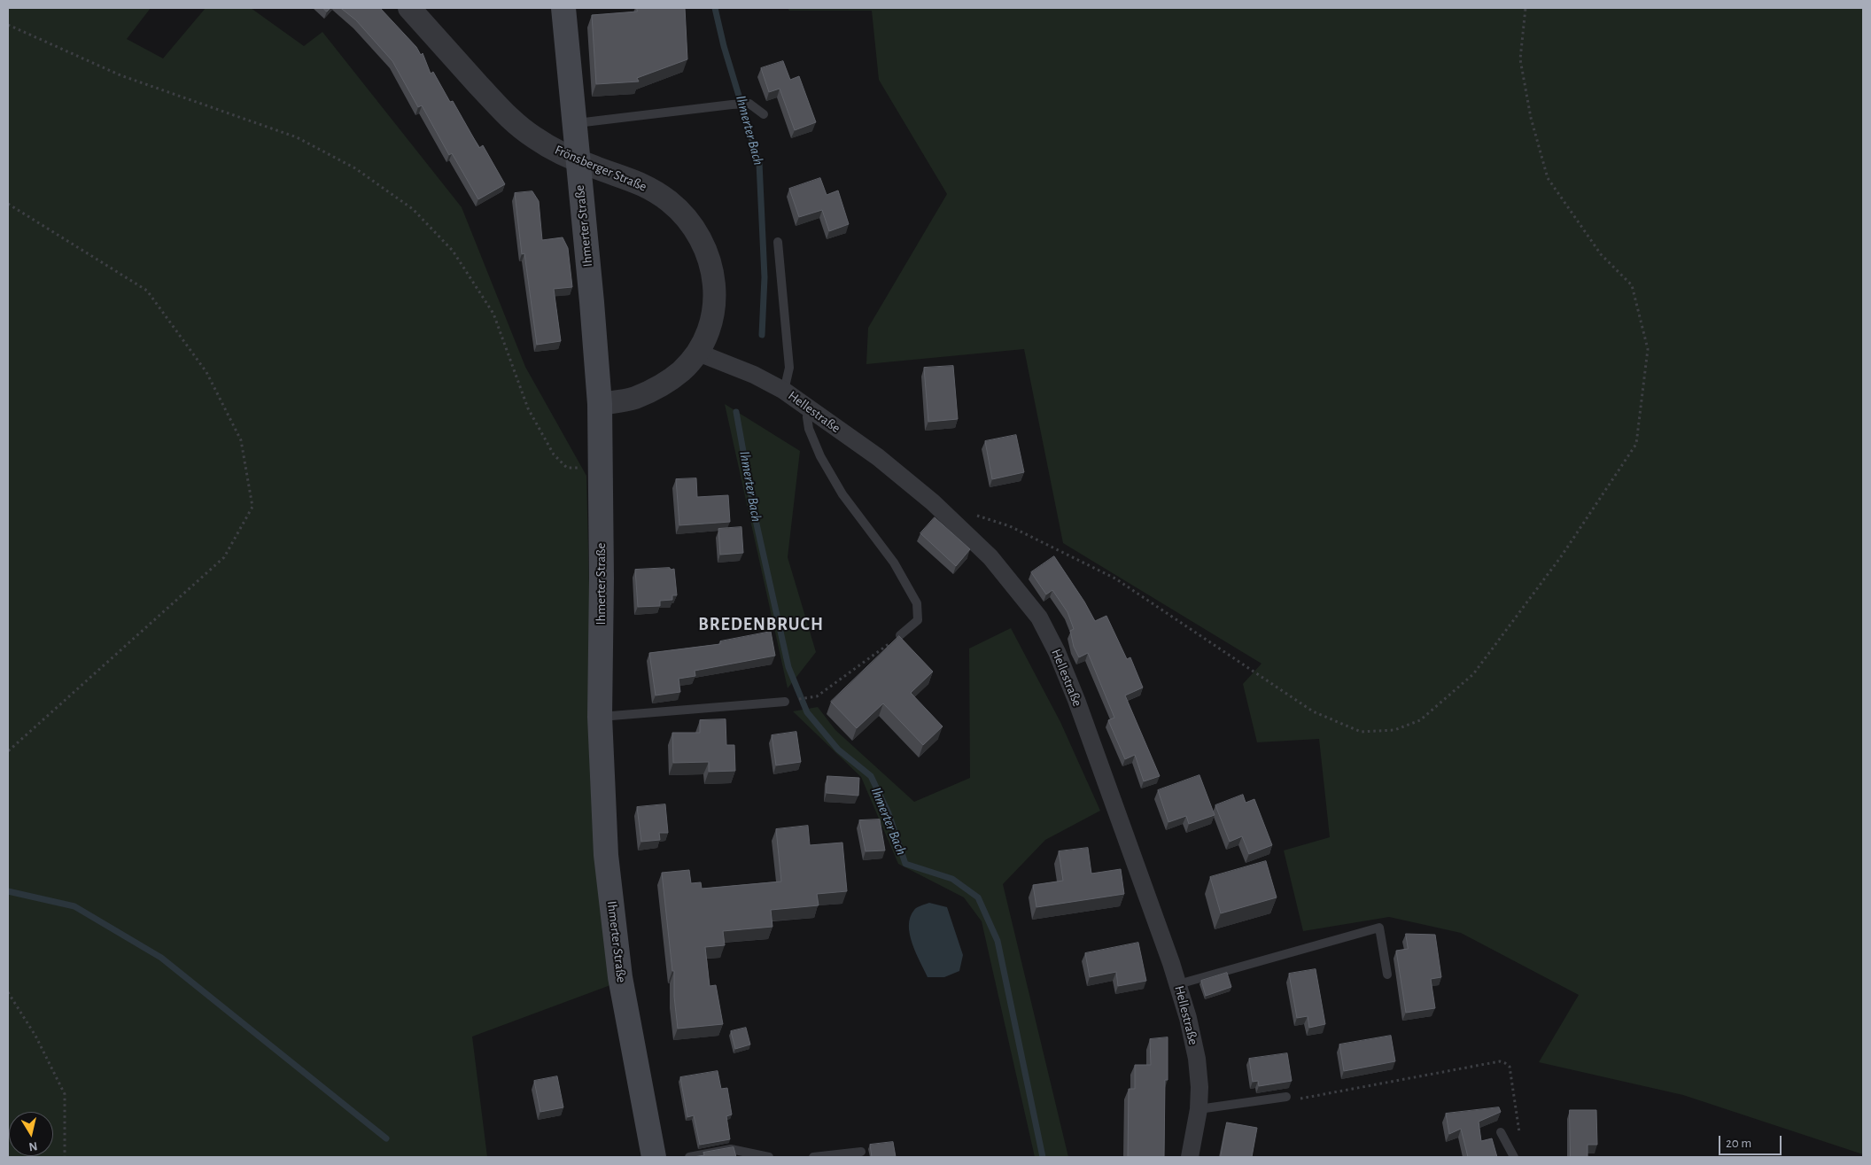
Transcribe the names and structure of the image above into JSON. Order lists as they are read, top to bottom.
{
  "streets": {
    "main road": ["Ihmerter Straße"],
    "street": ["Frönsberger Straße", "Hellestraße"]
  },
  "crossings": [
    ["Frönsberger Straße", "Ihmerter Straße"],
    ["Frönsberger Straße", "Hellestraße"]
  ],
  "districts": ["BREDENBRUCH"],
  "water": ["Ihmerter Bach"],
  "scale_bar": "20 m",
  "north": "bottom"
}
